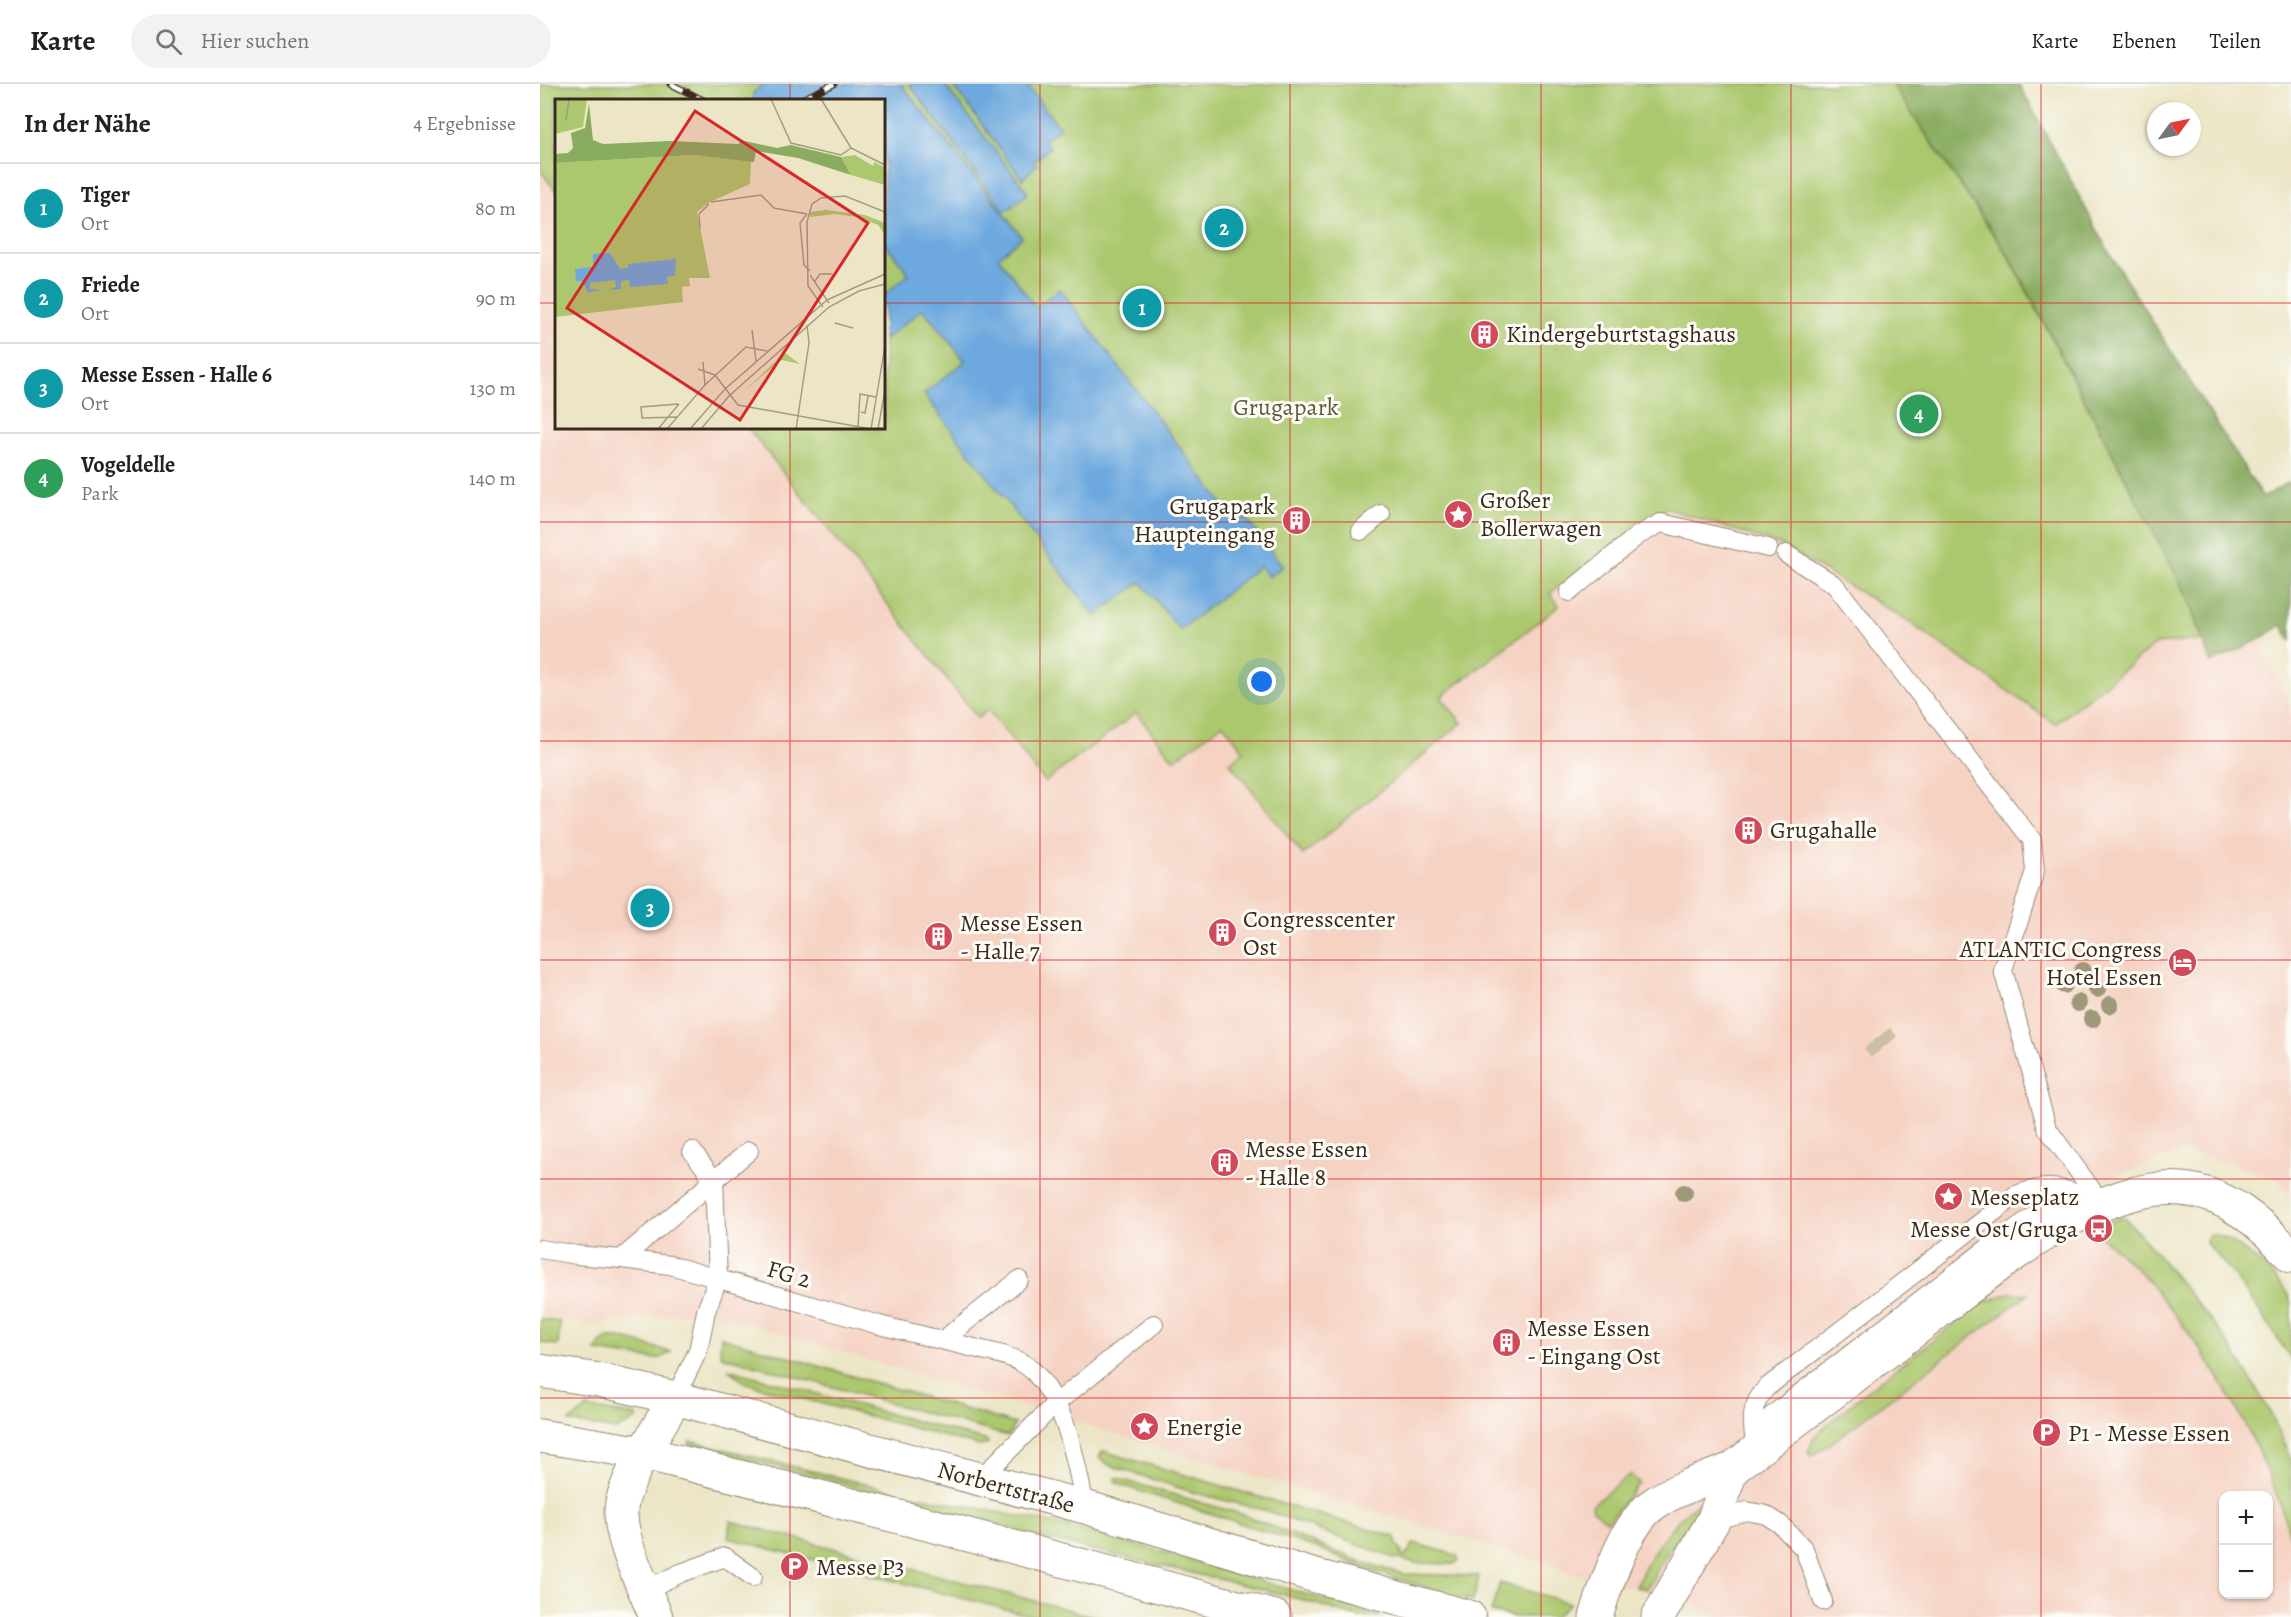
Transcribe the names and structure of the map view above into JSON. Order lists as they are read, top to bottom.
{
  "streets": {
    "main road": ["Norbertstraße"],
    "lane": ["FG 2"]
  },
  "crossings": [
    ["FG 2", "Norbertstraße"]
  ],
  "parks": ["Grugapark"],
  "places": {
    "building": [
      "Kindergeburtstagshaus",
      "Grugapark Haupteingang",
      "Grugahalle",
      "Congresscenter Ost",
      "Messe Essen - Halle 7",
      "Messe Essen - Halle 8",
      "Messe Essen - Eingang Ost"
    ],
    "place": ["Großer Bollerwagen", "Messeplatz", "Energie"],
    "hotel": ["ATLANTIC Congress Hotel Essen"],
    "bus stop": ["Messe Ost/Gruga"],
    "parking": ["P1 - Messe Essen", "Messe P3"]
  },
  "north": "top right",
  "page": {
    "header": "Karte",
    "search": "Hier suchen",
    "nav": ["Karte", "Ebenen", "Teilen"],
    "heading": ["In der Nähe", "4 Ergebnisse"],
    "list": [
      {
        "mark": "1",
        "name": "Tiger",
        "note": "Ort",
        "value": "80 m"
      },
      {
        "mark": "2",
        "name": "Friede",
        "note": "Ort",
        "value": "90 m"
      },
      {
        "mark": "3",
        "name": "Messe Essen - Halle 6",
        "note": "Ort",
        "value": "130 m"
      },
      {
        "mark": "4",
        "name": "Vogeldelle",
        "note": "Park",
        "value": "140 m"
      }
    ],
    "pins": [
      "2",
      "1",
      "4",
      "3"
    ],
    "map_buttons": ["+", "−"]
  }
}
